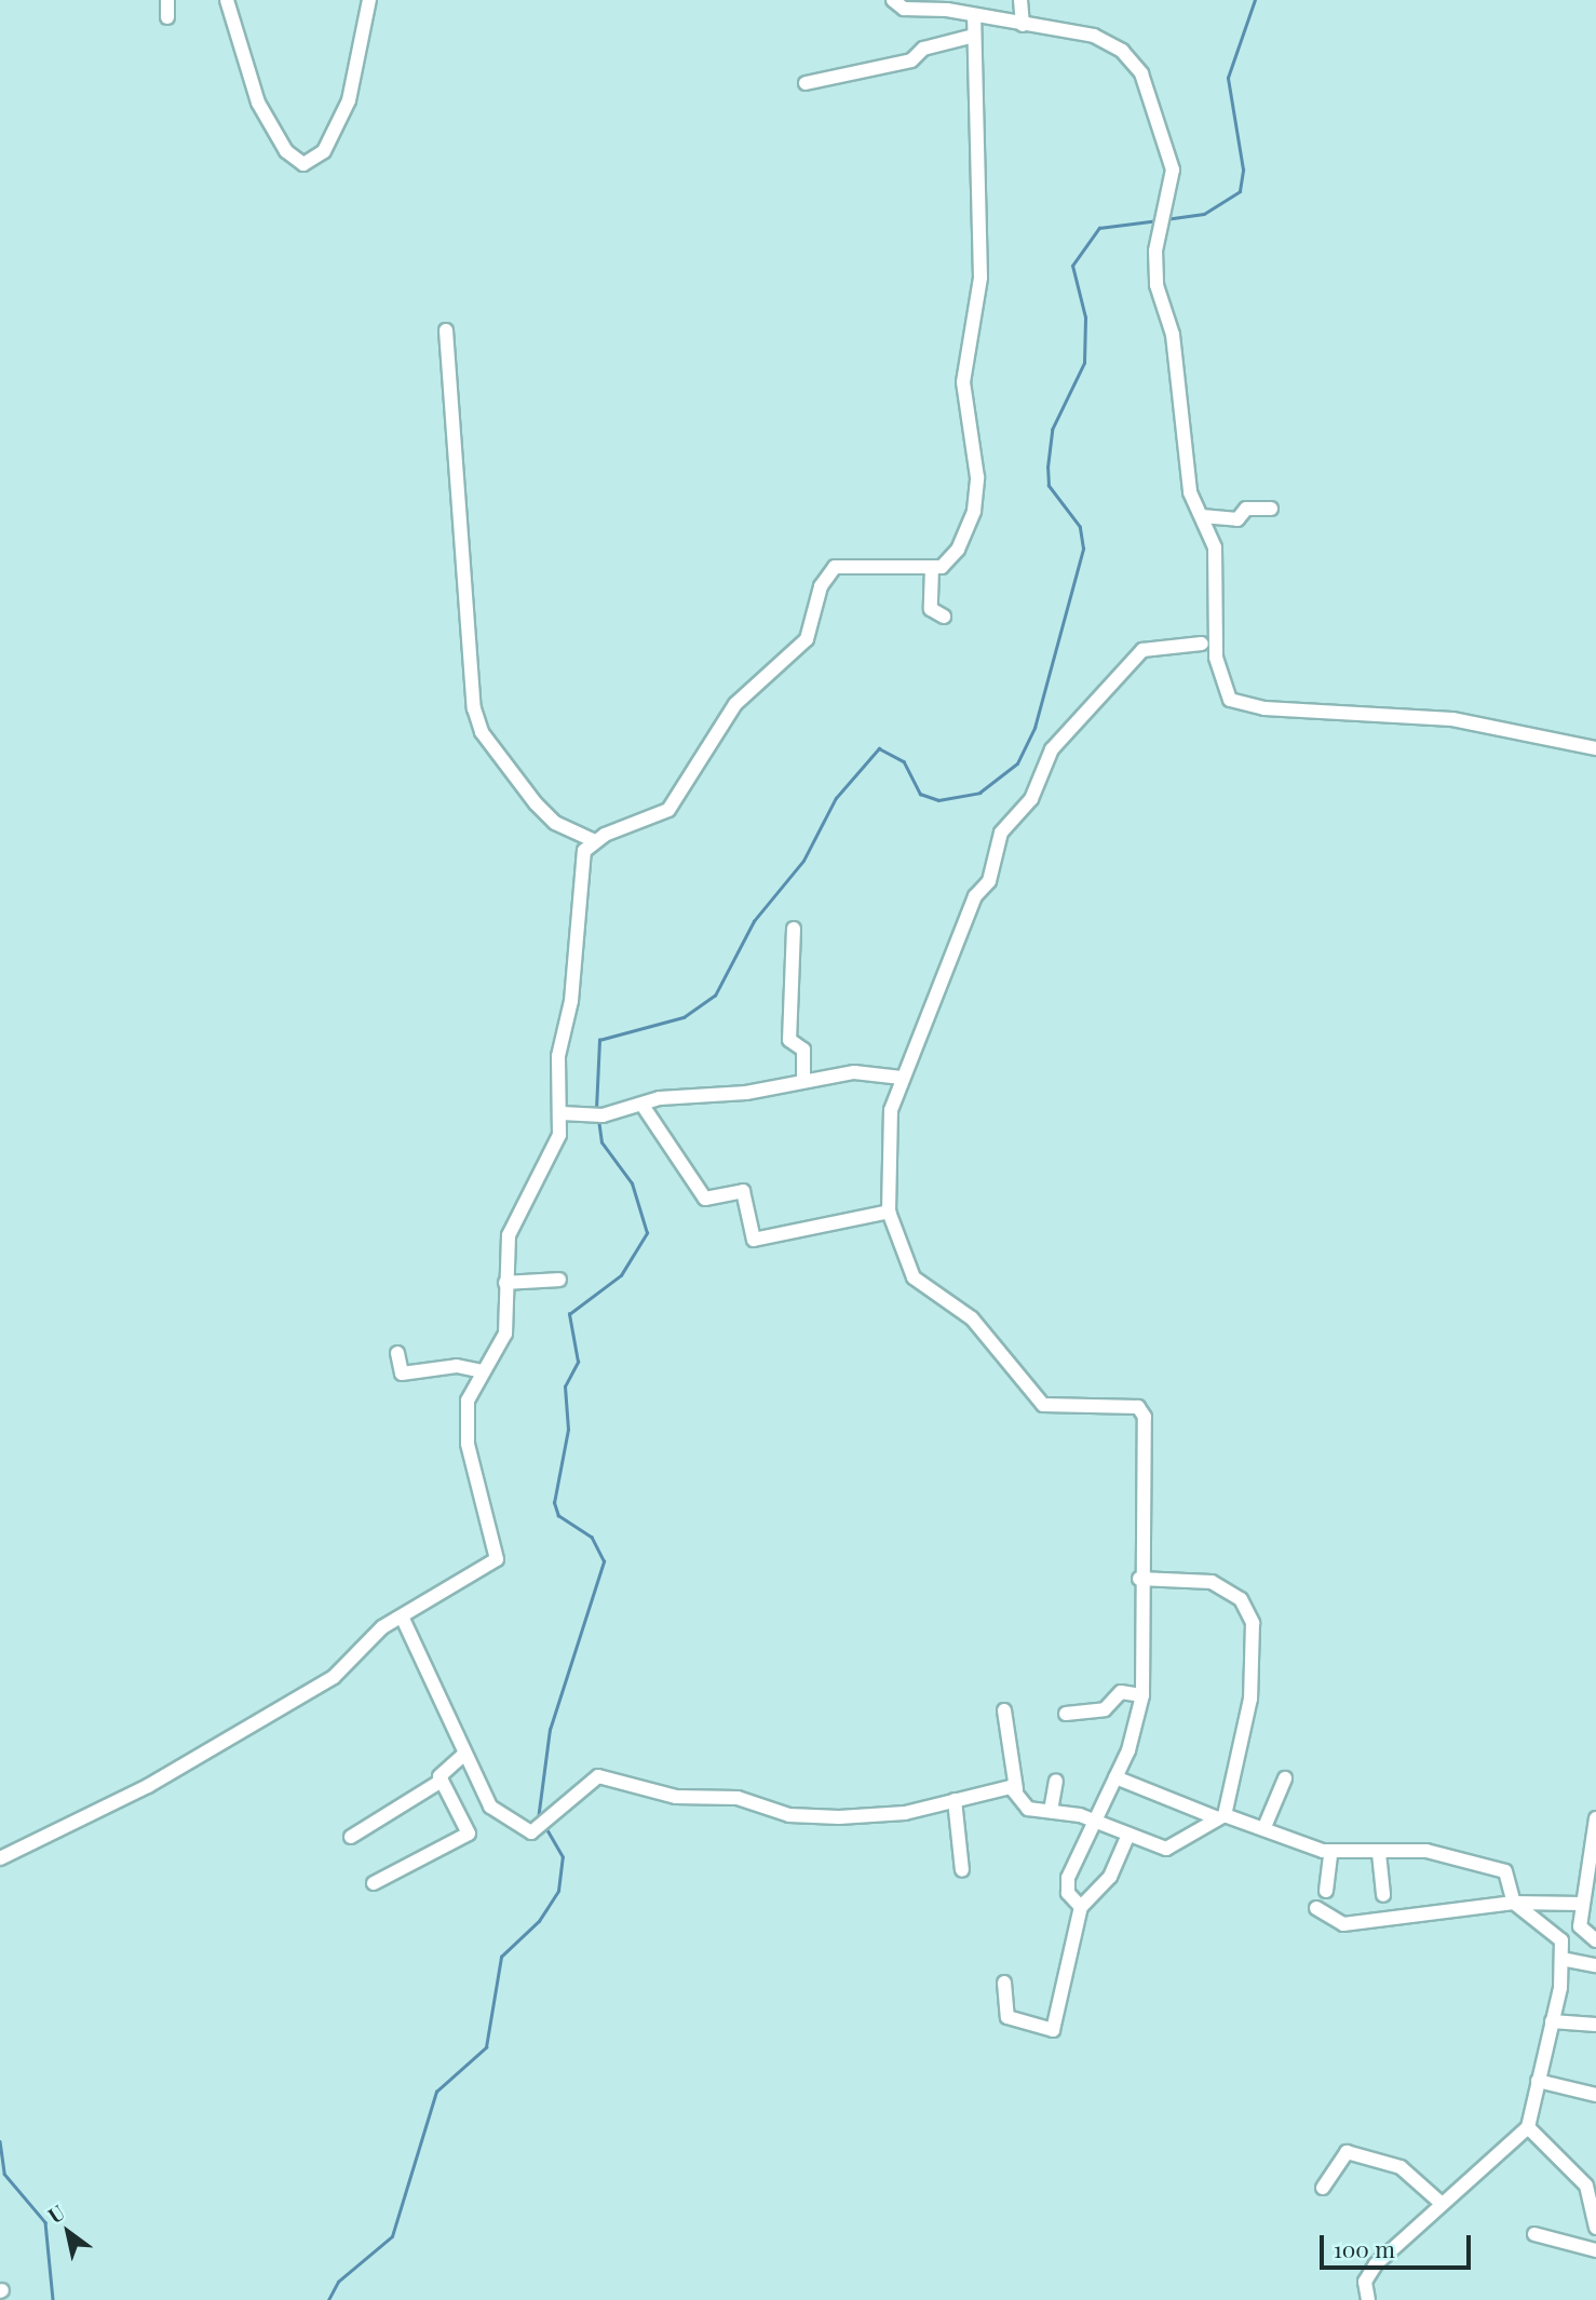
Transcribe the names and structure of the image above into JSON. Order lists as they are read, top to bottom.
{
  "scale_bar": "100 m",
  "north": "top left"
}
